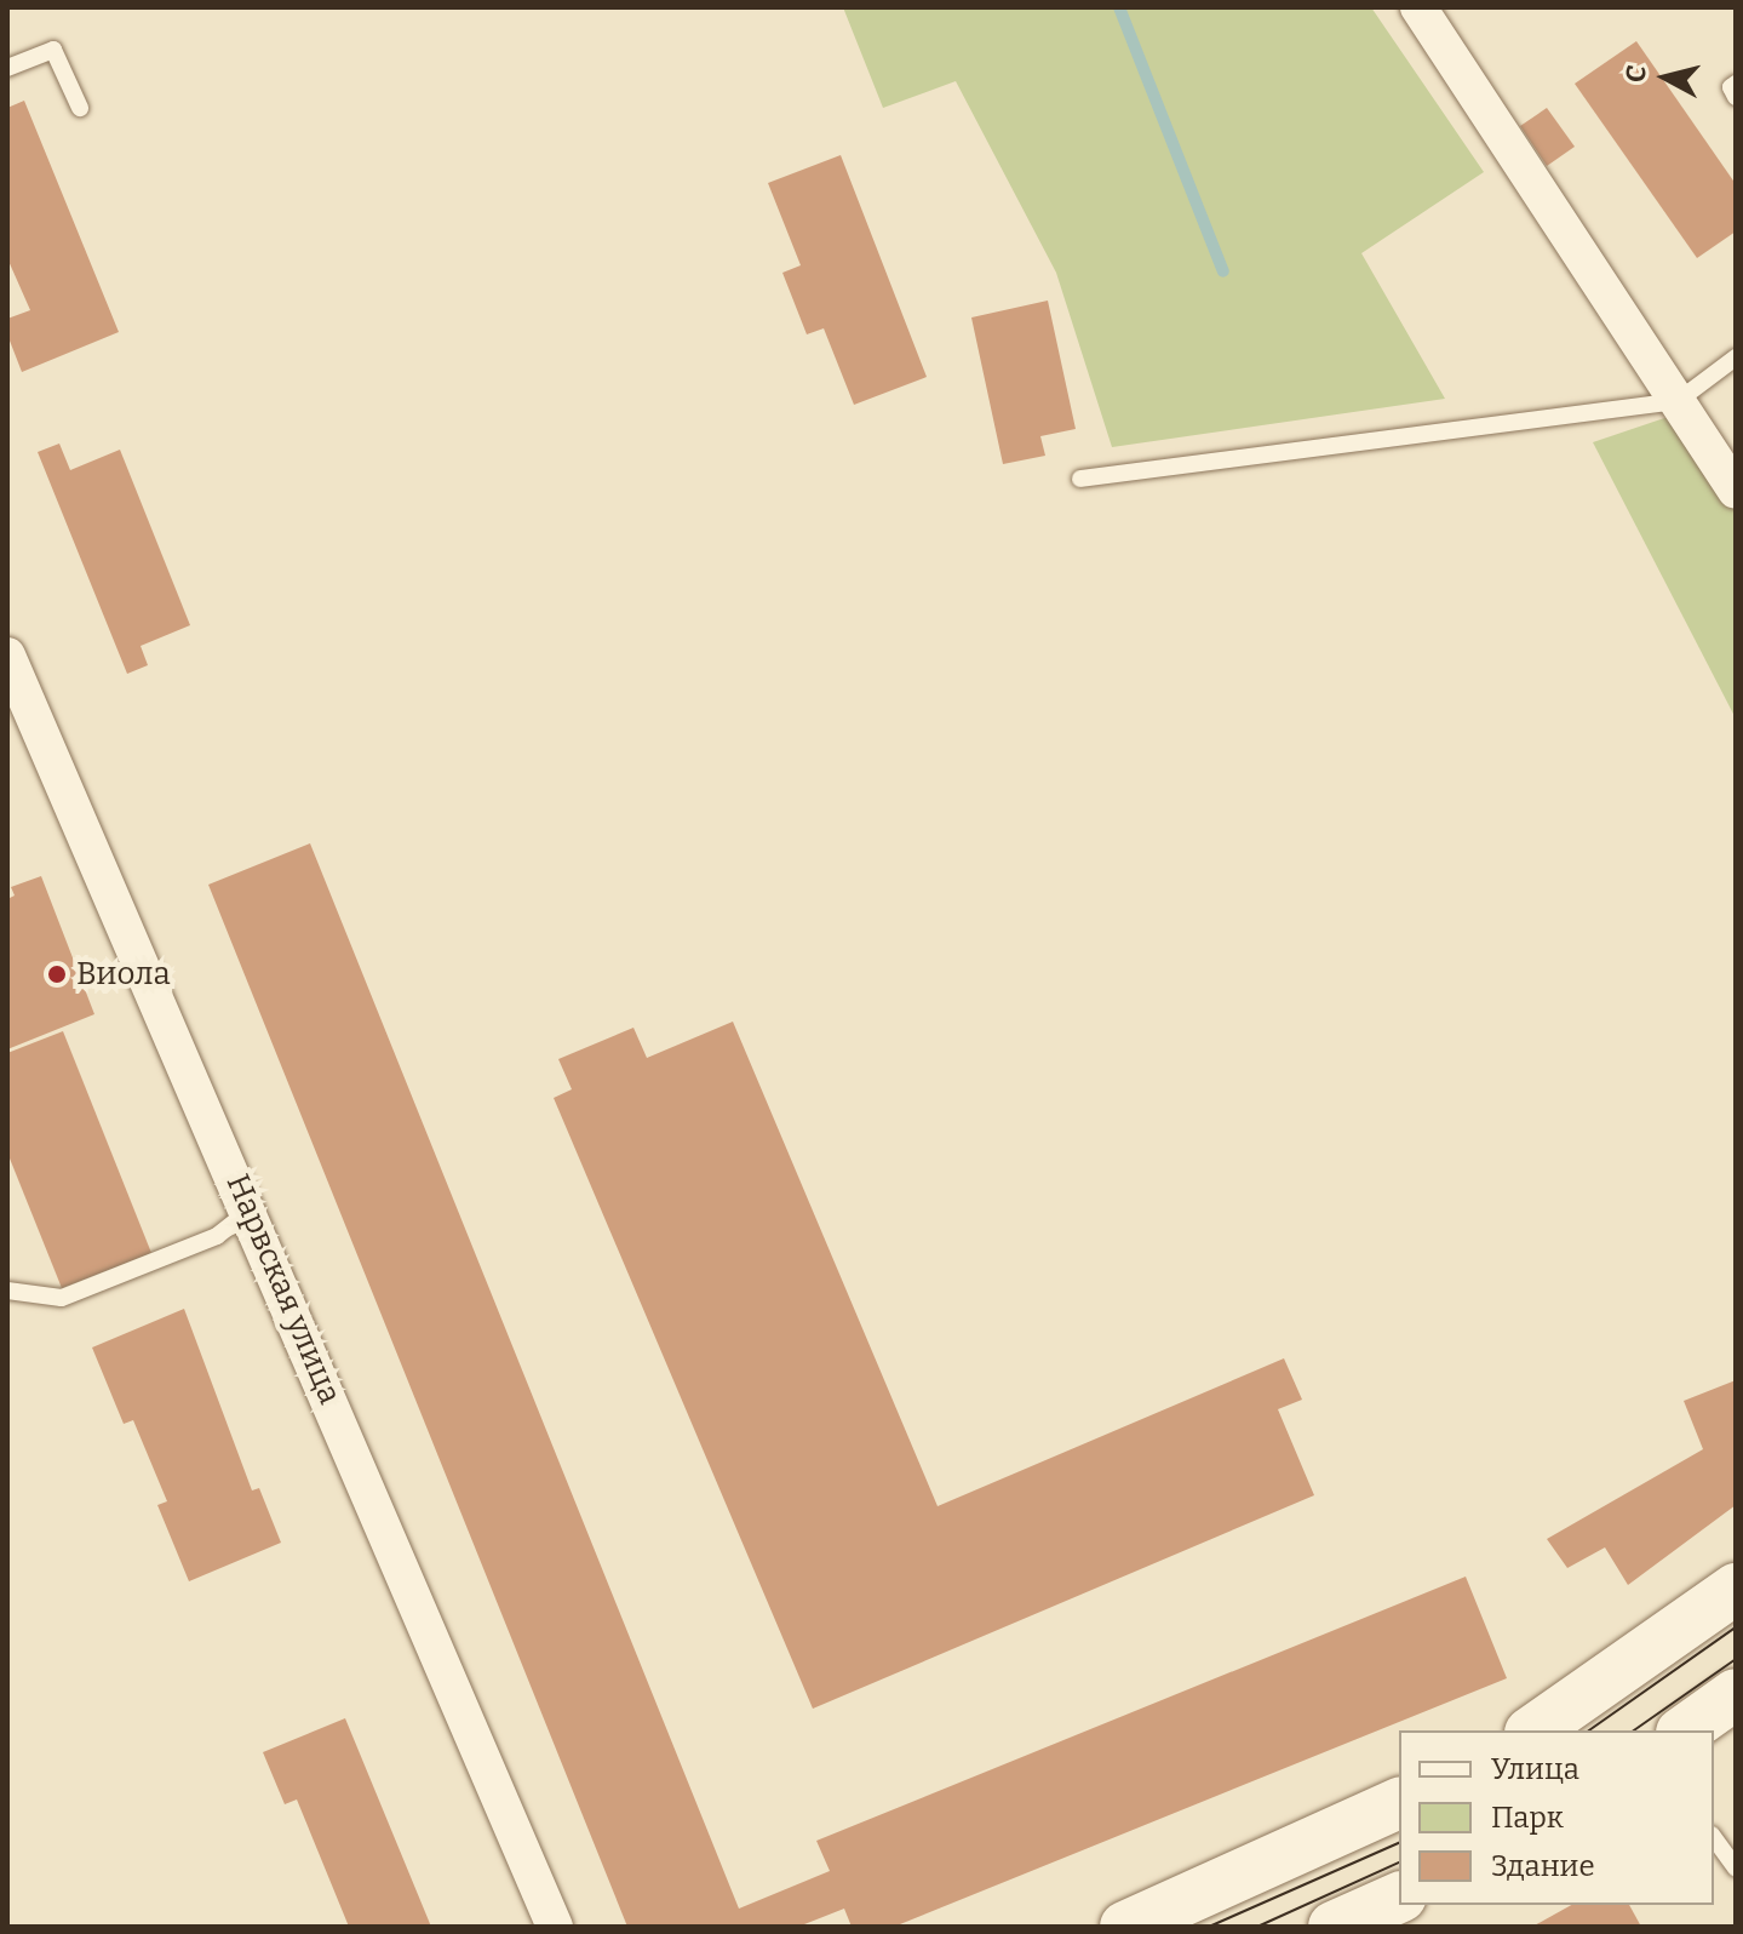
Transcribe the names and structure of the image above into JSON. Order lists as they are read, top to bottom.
{
  "streets": {
    "street": ["Нарвская улица"]
  },
  "places": ["Виола"],
  "legend": ["Улица", "Парк", "Здание"],
  "north": "left"
}
